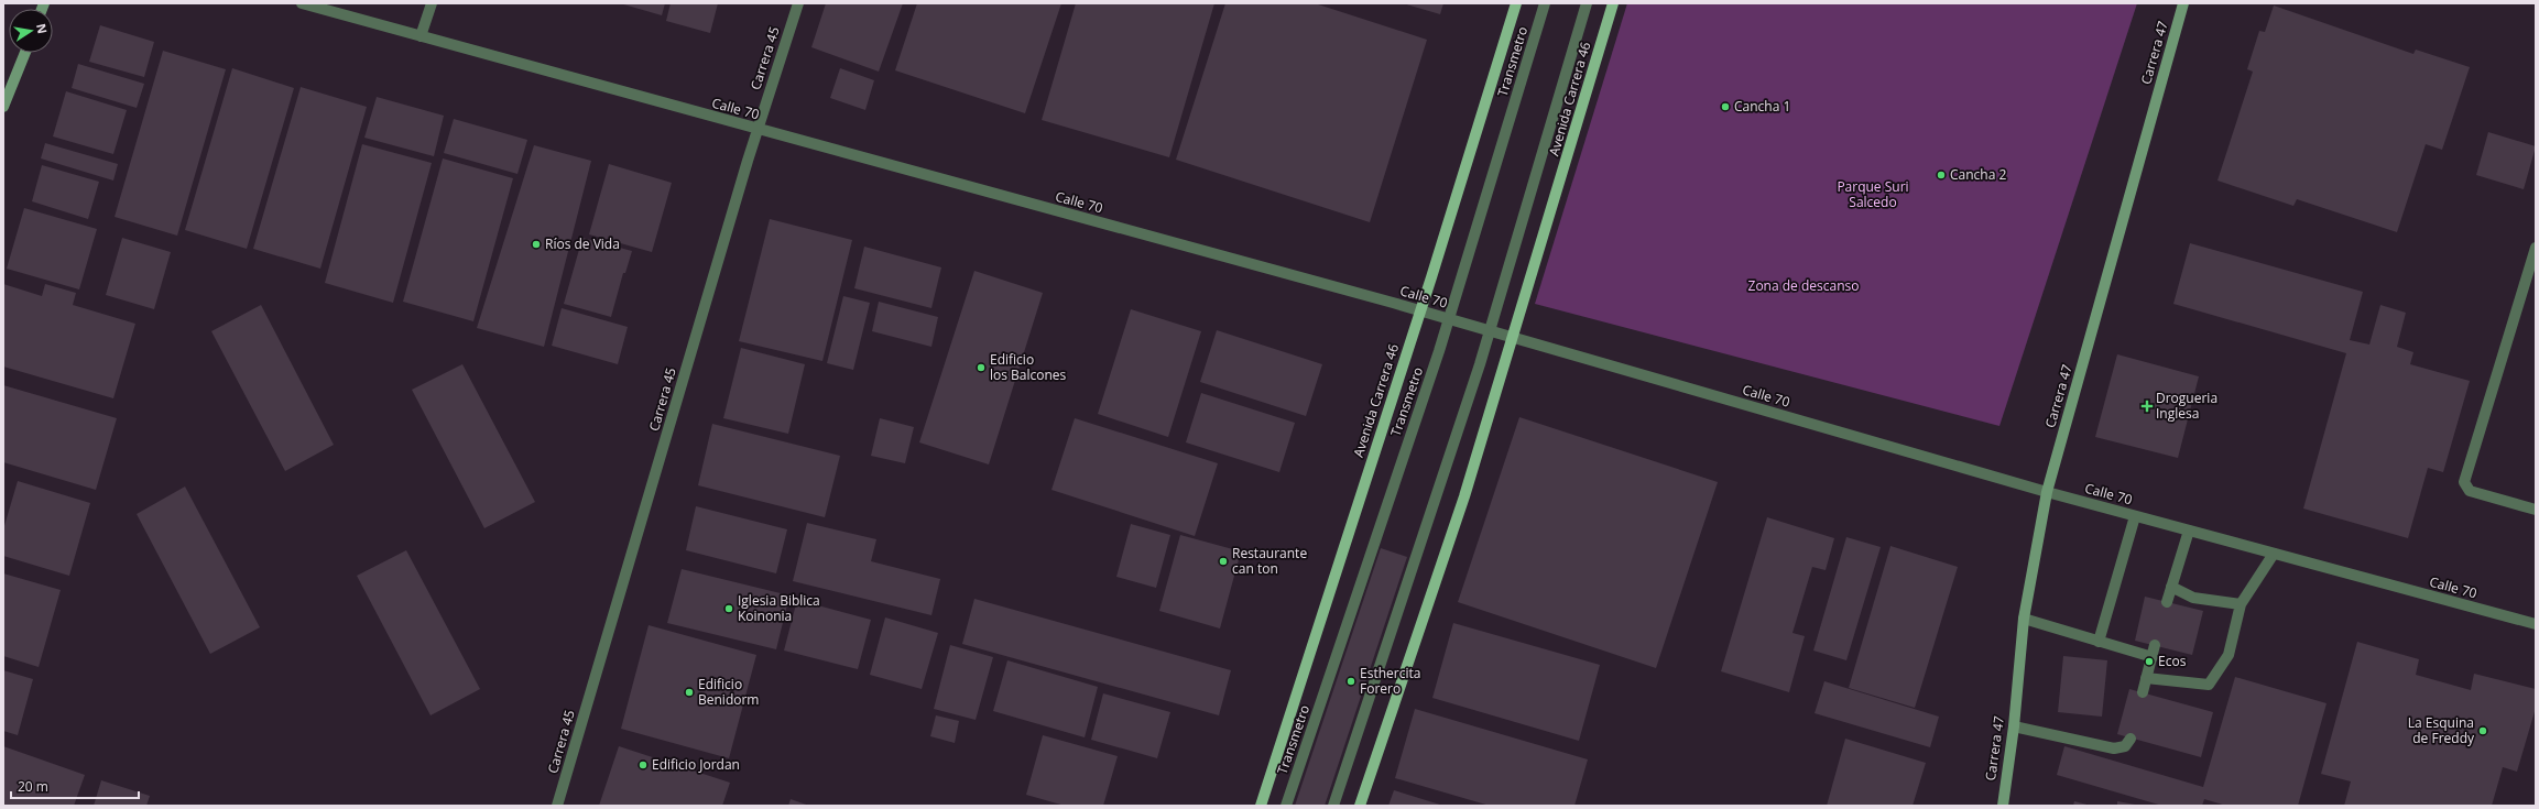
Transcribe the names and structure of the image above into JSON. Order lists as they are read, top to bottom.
{
  "streets": {
    "main road": ["Avenida Carrera 46"],
    "street": [
      "Carrera 47",
      "Carrera 45",
      "Transmetro",
      "Calle 70"
    ]
  },
  "crossings": [
    ["Carrera 47", "Calle 70"],
    ["Carrera 45", "Calle 70"],
    ["Transmetro", "Calle 70"],
    ["Avenida Carrera 46", "Calle 70"]
  ],
  "parks": ["Parque Suri Salcedo", "Zona de descanso"],
  "places": {
    "other": [
      "Cancha 1",
      "Cancha 2",
      "Ríos de Vida",
      "Edificio los Balcones",
      "Restaurante can ton",
      "Iglesia Biblica Koinonia",
      "Ecos",
      "Esthercita Forero",
      "Edificio Benidorm",
      "La Esquina de Freddy",
      "Edificio Jordan"
    ],
    "health": ["Drogueria Inglesa"]
  },
  "scale_bar": "20 m",
  "north": "right"
}
